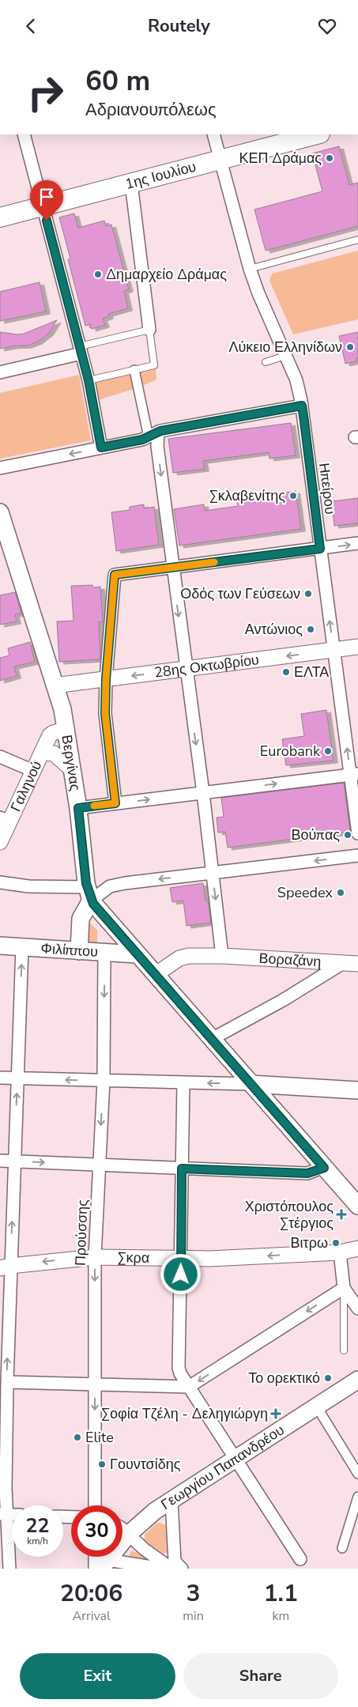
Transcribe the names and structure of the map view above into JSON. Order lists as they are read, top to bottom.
{
  "streets": {
    "main road": [
      "1ης Ιουλίου",
      "Βεργίνας",
      "Φιλίππου",
      "Γεωργίου Παπανδρέου"
    ],
    "street": [
      "Ηπείρου",
      "28ης Οκτωβρίου",
      "Γαληνού",
      "Βοραζάνη",
      "Προύσσης",
      "Σκρα"
    ]
  },
  "crossings": [
    ["1ης Ιουλίου", "Ηπείρου"],
    ["Ηπείρου", "28ης Οκτωβρίου"],
    ["28ης Οκτωβρίου", "Βεργίνας"],
    ["Βεργίνας", "Γαληνού"],
    ["Φιλίππου", "Προύσσης"],
    ["Προύσσης", "Σκρα"]
  ],
  "places": {
    "other": [
      "ΚΕΠ Δράμας",
      "Δημαρχείο Δράμας",
      "Λύκειο Ελληνίδων",
      "Σκλαβενίτης",
      "Οδός των Γεύσεων",
      "Αντώνιος",
      "ΕΛΤΑ",
      "Eurobank",
      "Βούπας",
      "Speedex",
      "Βιτρω",
      "Το ορεκτικό",
      "Elite",
      "Γουντσίδης"
    ],
    "health": ["Χριστόπουλος Στέργιος", "Σοφία Τζέλη - Δεληγιώργη"]
  },
  "page": {
    "header": "Routely",
    "turn": ["60 m", "Αδριανουπόλεως"],
    "speed": "22 km/h",
    "limit": "30",
    "eta": [
      "20:06",
      "Arrival",
      "3",
      "min",
      "1.1",
      "km"
    ],
    "buttons": ["Exit", "Share"]
  }
}
